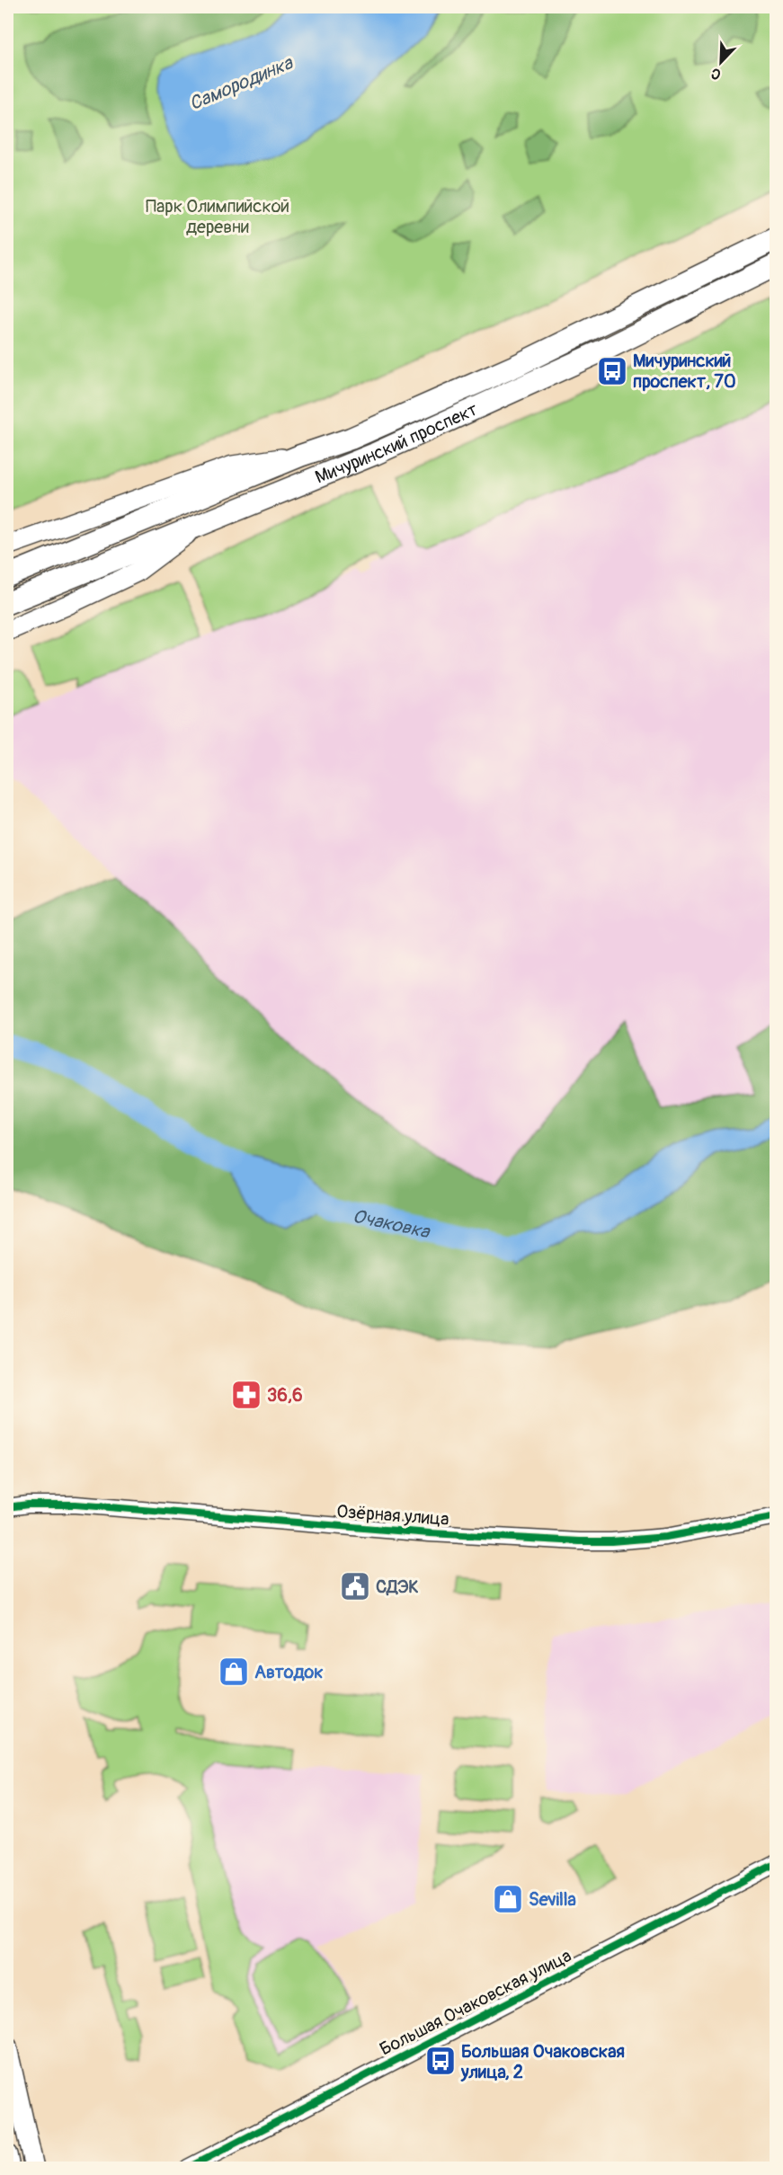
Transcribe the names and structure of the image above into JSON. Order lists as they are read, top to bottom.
{
  "streets": {
    "main road": ["Мичуринский проспект"],
    "street": ["Озёрная улица", "Большая Очаковская улица"]
  },
  "water": ["Самородинка", "Очаковка"],
  "parks": ["Парк Олимпийской деревни"],
  "places": {
    "bus stop": ["Мичуринский проспект, 70", "Большая Очаковская улица, 2"],
    "pharmacy": ["36,6"],
    "public building": ["СДЭК"],
    "shop": ["Автодок", "Sevilla"]
  },
  "north": "bottom left"
}
